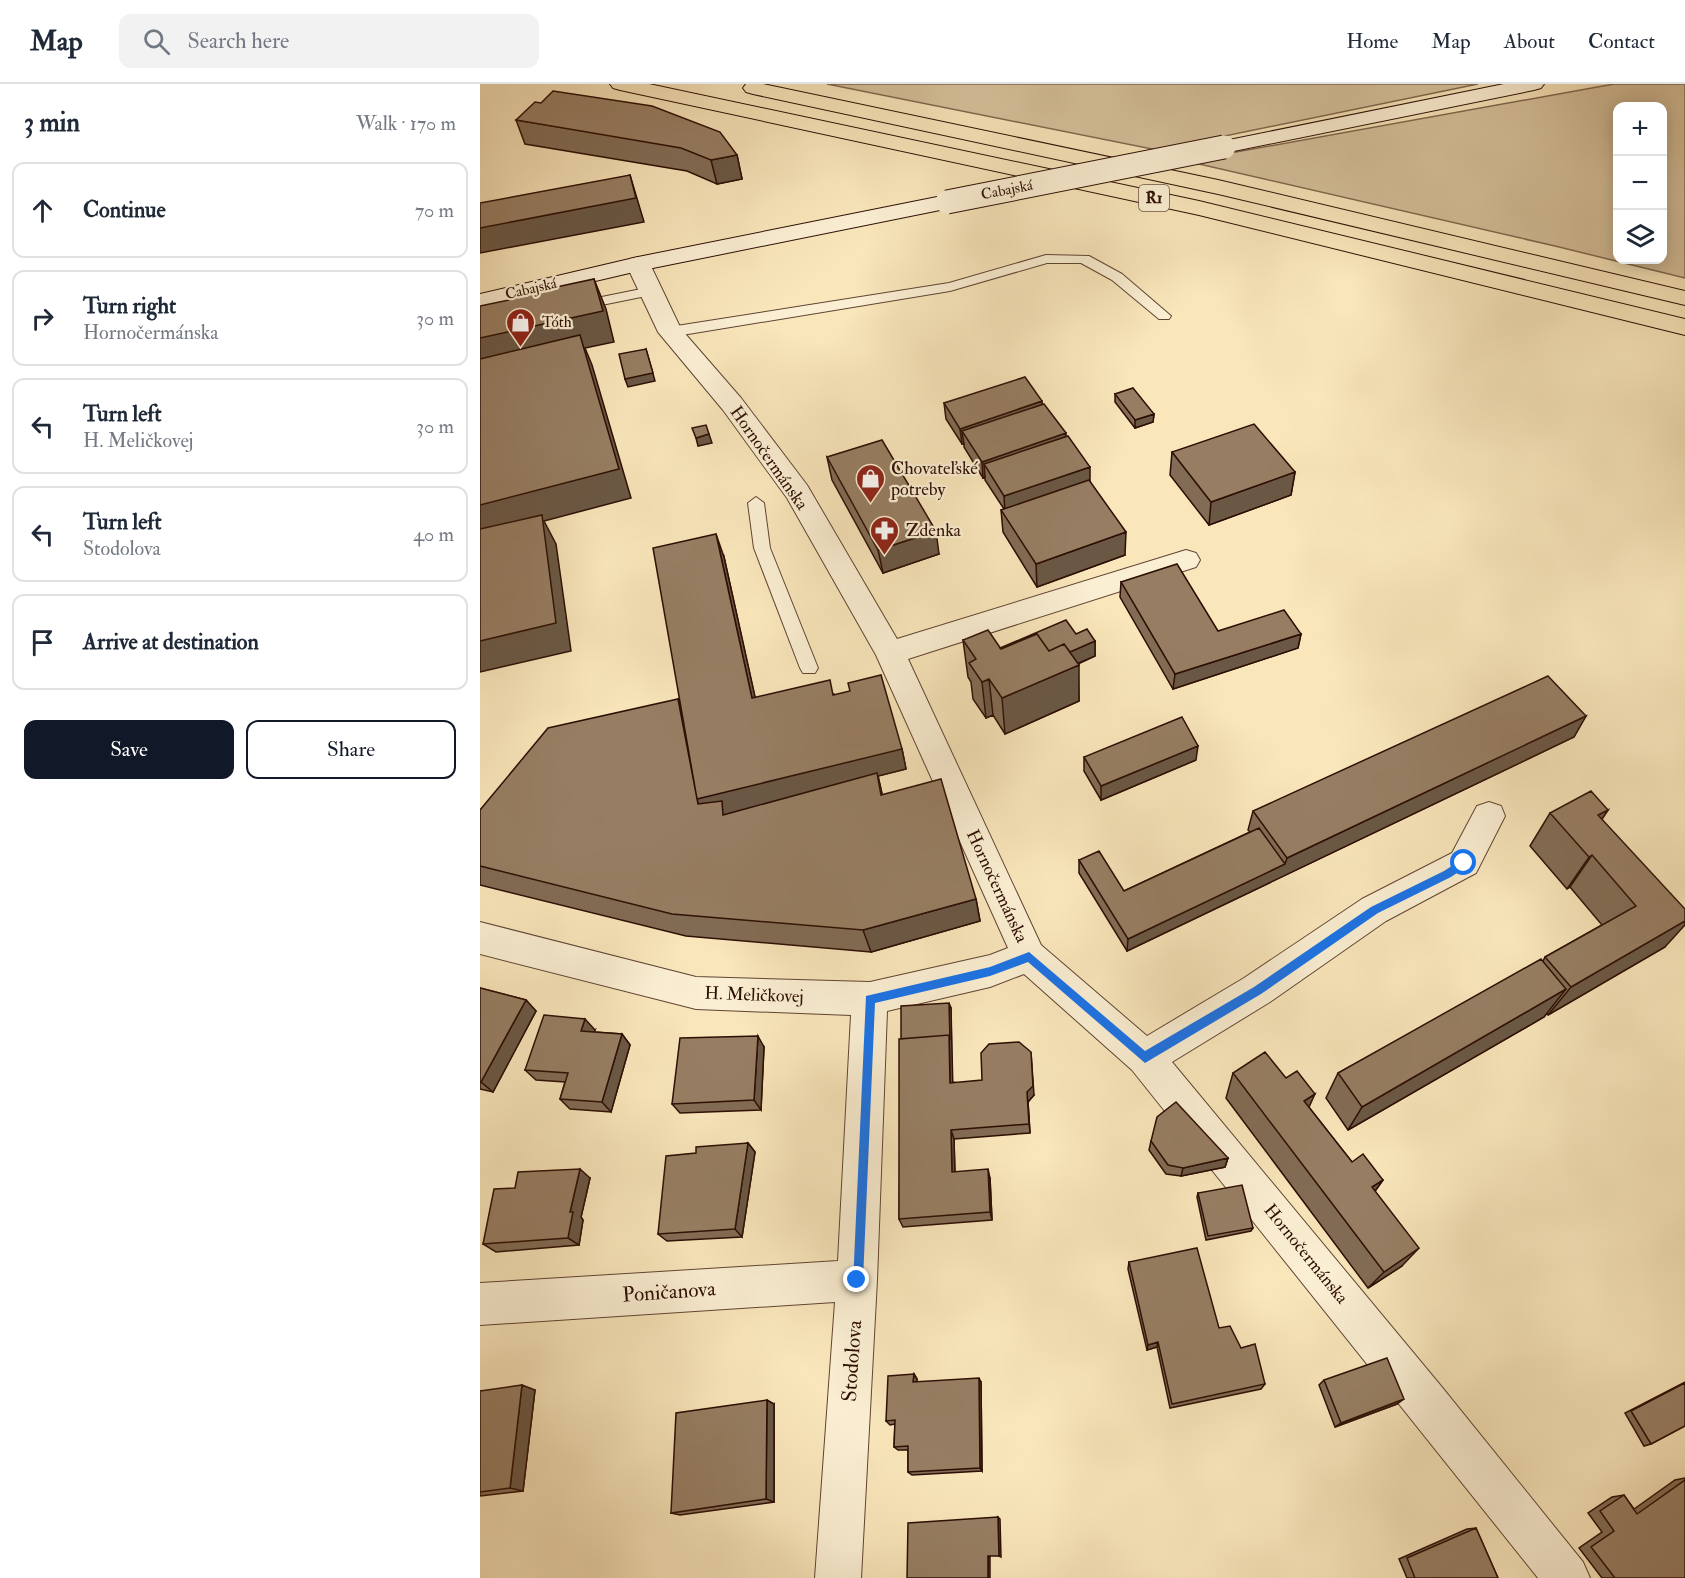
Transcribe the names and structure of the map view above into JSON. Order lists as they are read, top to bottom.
{
  "streets": {
    "highway": ["R1"],
    "street": [
      "Cabajská",
      "Hornočermánska",
      "H. Meličkovej",
      "Poničanova",
      "Stodolova"
    ]
  },
  "crossings": [
    ["Cabajská", "Hornočermánska"],
    ["Hornočermánska", "H. Meličkovej"],
    ["H. Meličkovej", "Stodolova"],
    ["Poničanova", "Stodolova"]
  ],
  "places": {
    "shop": ["Tóth", "Chovateľské potreby"],
    "pharmacy": ["Zdenka"]
  },
  "page": {
    "header": "Map",
    "search": "Search here",
    "nav": [
      "Home",
      "Map",
      "About",
      "Contact"
    ],
    "heading": ["3 min", "Walk · 170 m"],
    "map_buttons": ["+", "−"],
    "list": [
      ["Continue", "70 m"],
      ["Turn right", "Hornočermánska", "30 m"],
      ["Turn left", "H. Meličkovej", "30 m"],
      ["Turn left", "Stodolova", "40 m"],
      "Arrive at destination"
    ],
    "buttons": ["Save", "Share"]
  }
}
